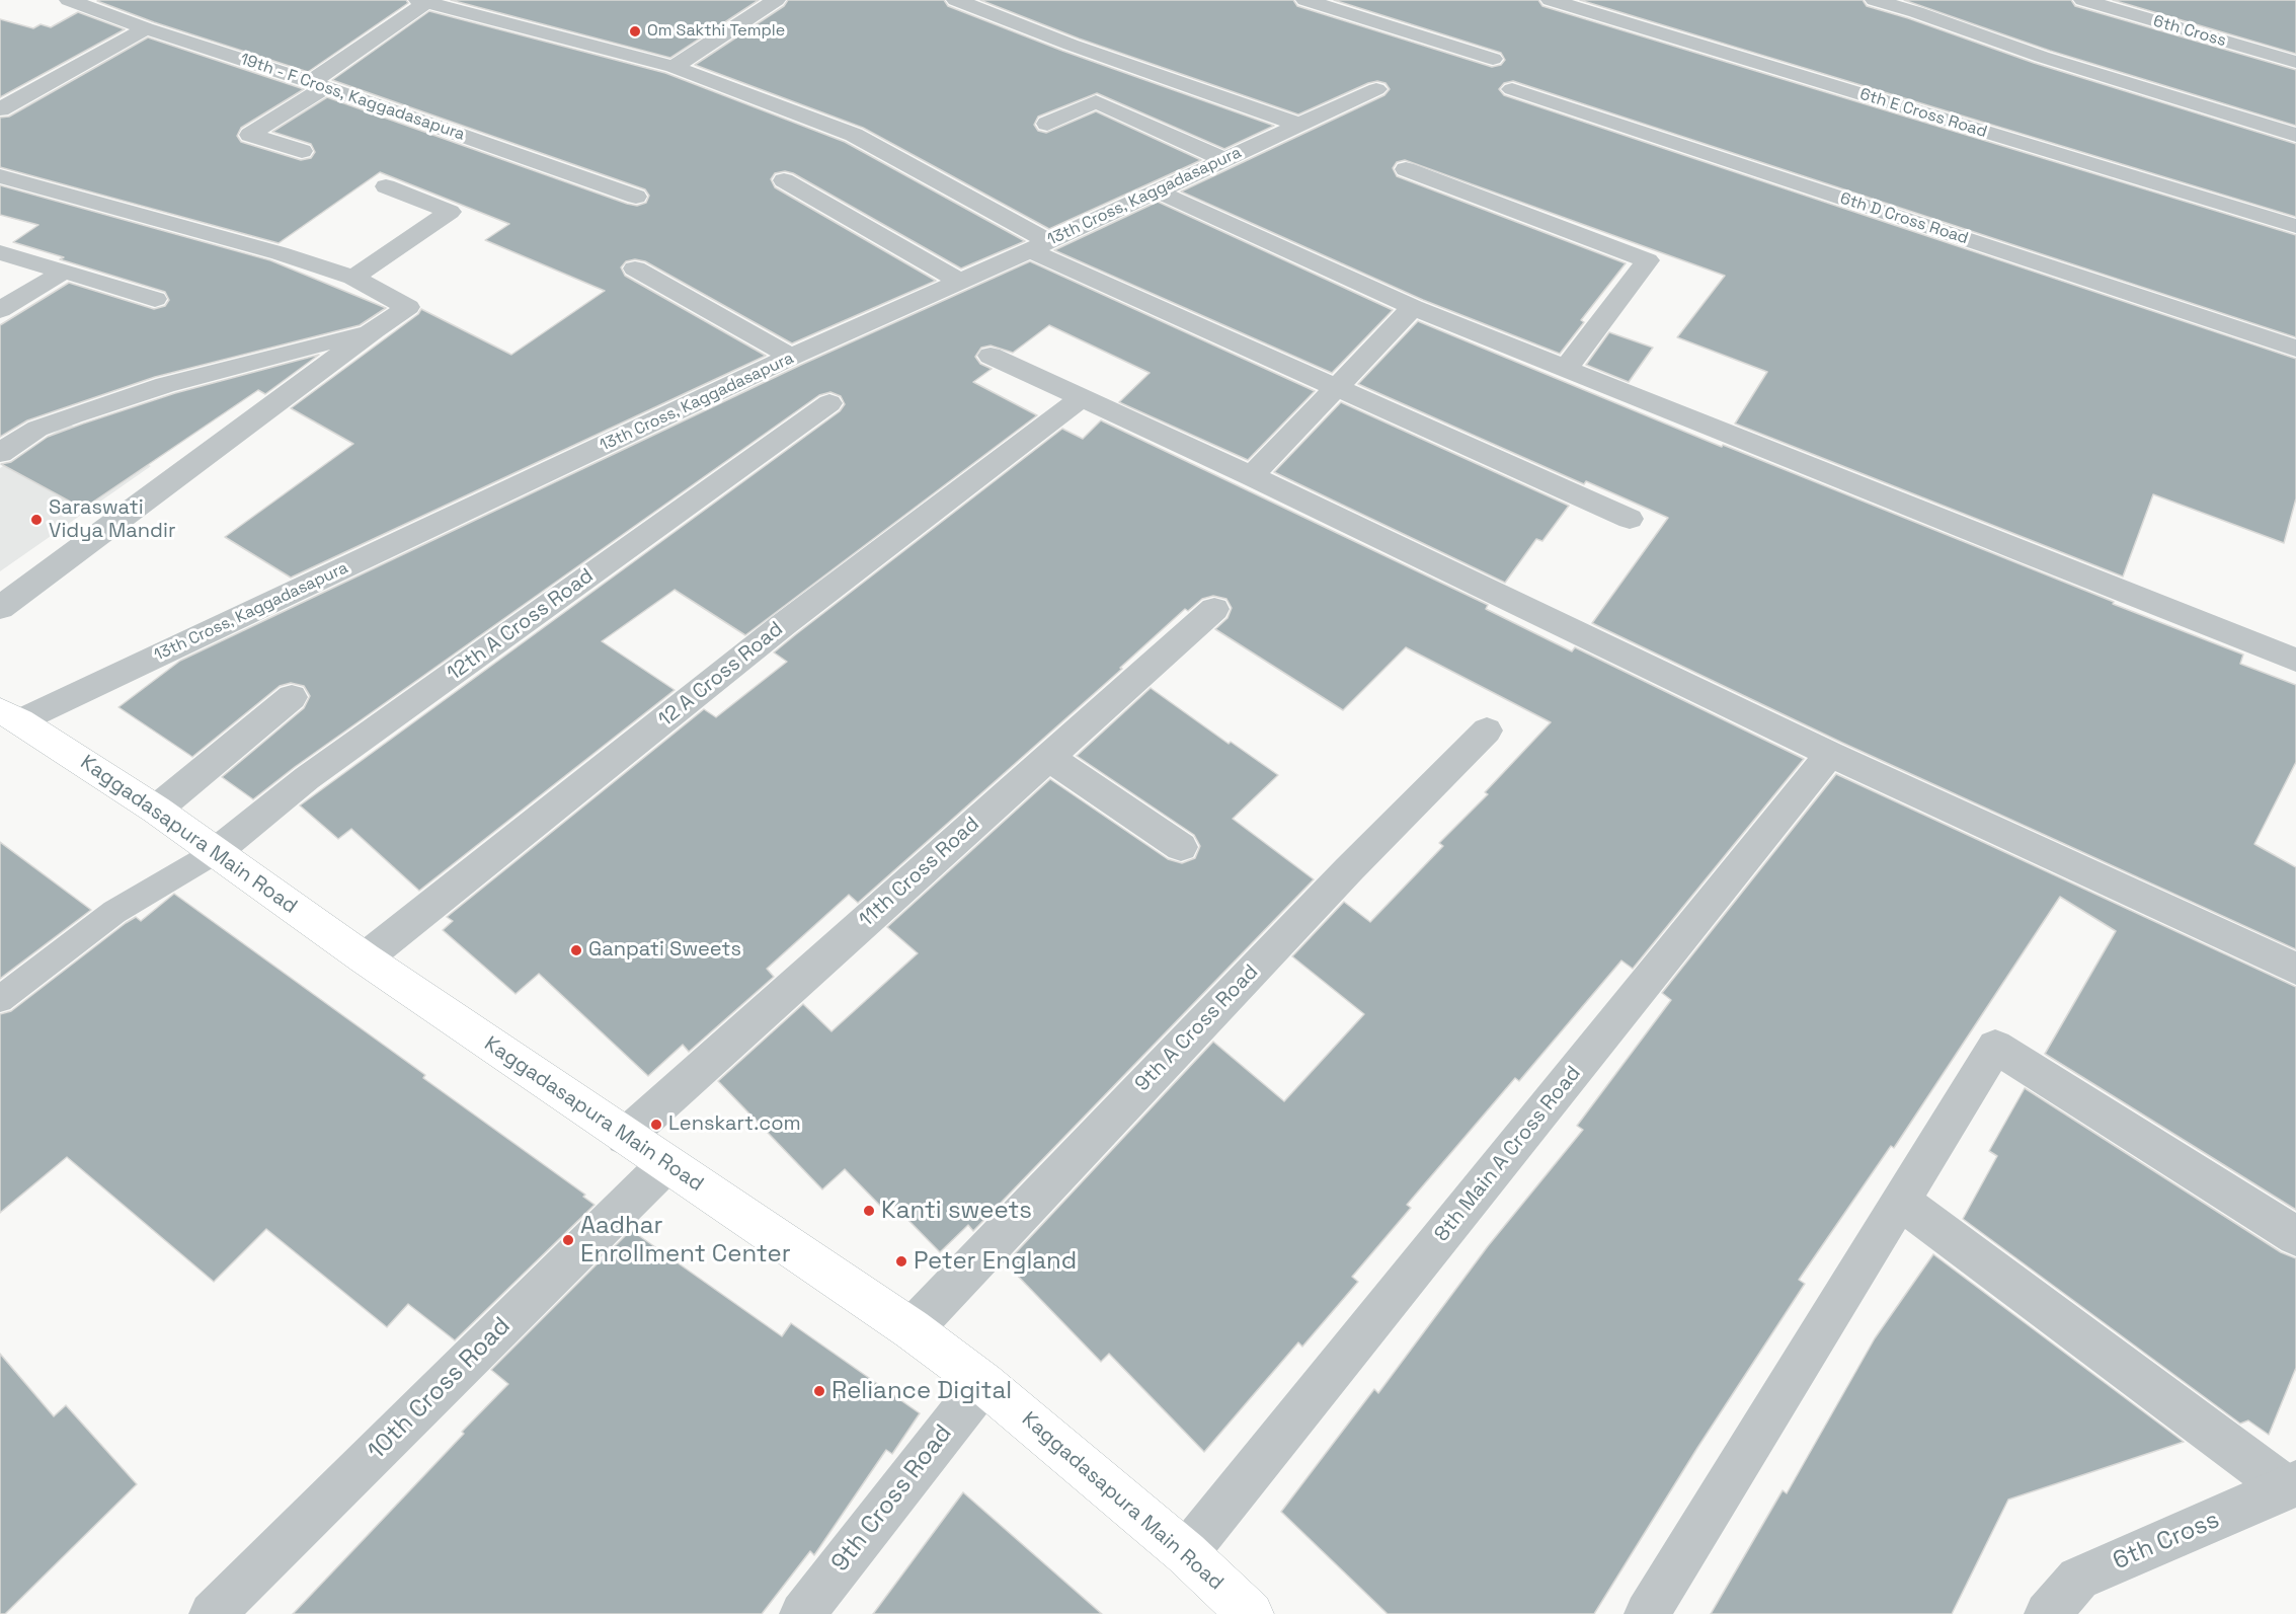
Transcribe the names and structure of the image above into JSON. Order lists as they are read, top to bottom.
{
  "streets": {
    "main road": ["Kaggadasapura Main Road"],
    "street": [
      "6th Cross",
      "19th - F Cross, Kaggadasapura",
      "6th E Cross Road",
      "13th Cross, Kaggadasapura",
      "6th D Cross Road",
      "12th A Cross Road",
      "12 A Cross Road",
      "11th Cross Road",
      "9th A Cross Road",
      "8th Main A Cross Road",
      "10th Cross Road",
      "9th Cross Road"
    ]
  },
  "crossings": [
    ["13th Cross, Kaggadasapura", "Kaggadasapura Main Road"],
    ["12th A Cross Road", "Kaggadasapura Main Road"],
    ["12 A Cross Road", "Kaggadasapura Main Road"],
    ["Kaggadasapura Main Road", "11th Cross Road"],
    ["Kaggadasapura Main Road", "9th A Cross Road"],
    ["Kaggadasapura Main Road", "8th Main A Cross Road"],
    ["Kaggadasapura Main Road", "10th Cross Road"],
    ["Kaggadasapura Main Road", "9th Cross Road"]
  ],
  "places": [
    "Om Sakthi Temple",
    "Saraswati Vidya Mandir",
    "Ganpati Sweets",
    "Lenskart.com",
    "Kanti sweets",
    "Aadhar Enrollment Center",
    "Peter England",
    "Reliance Digital"
  ]
}
